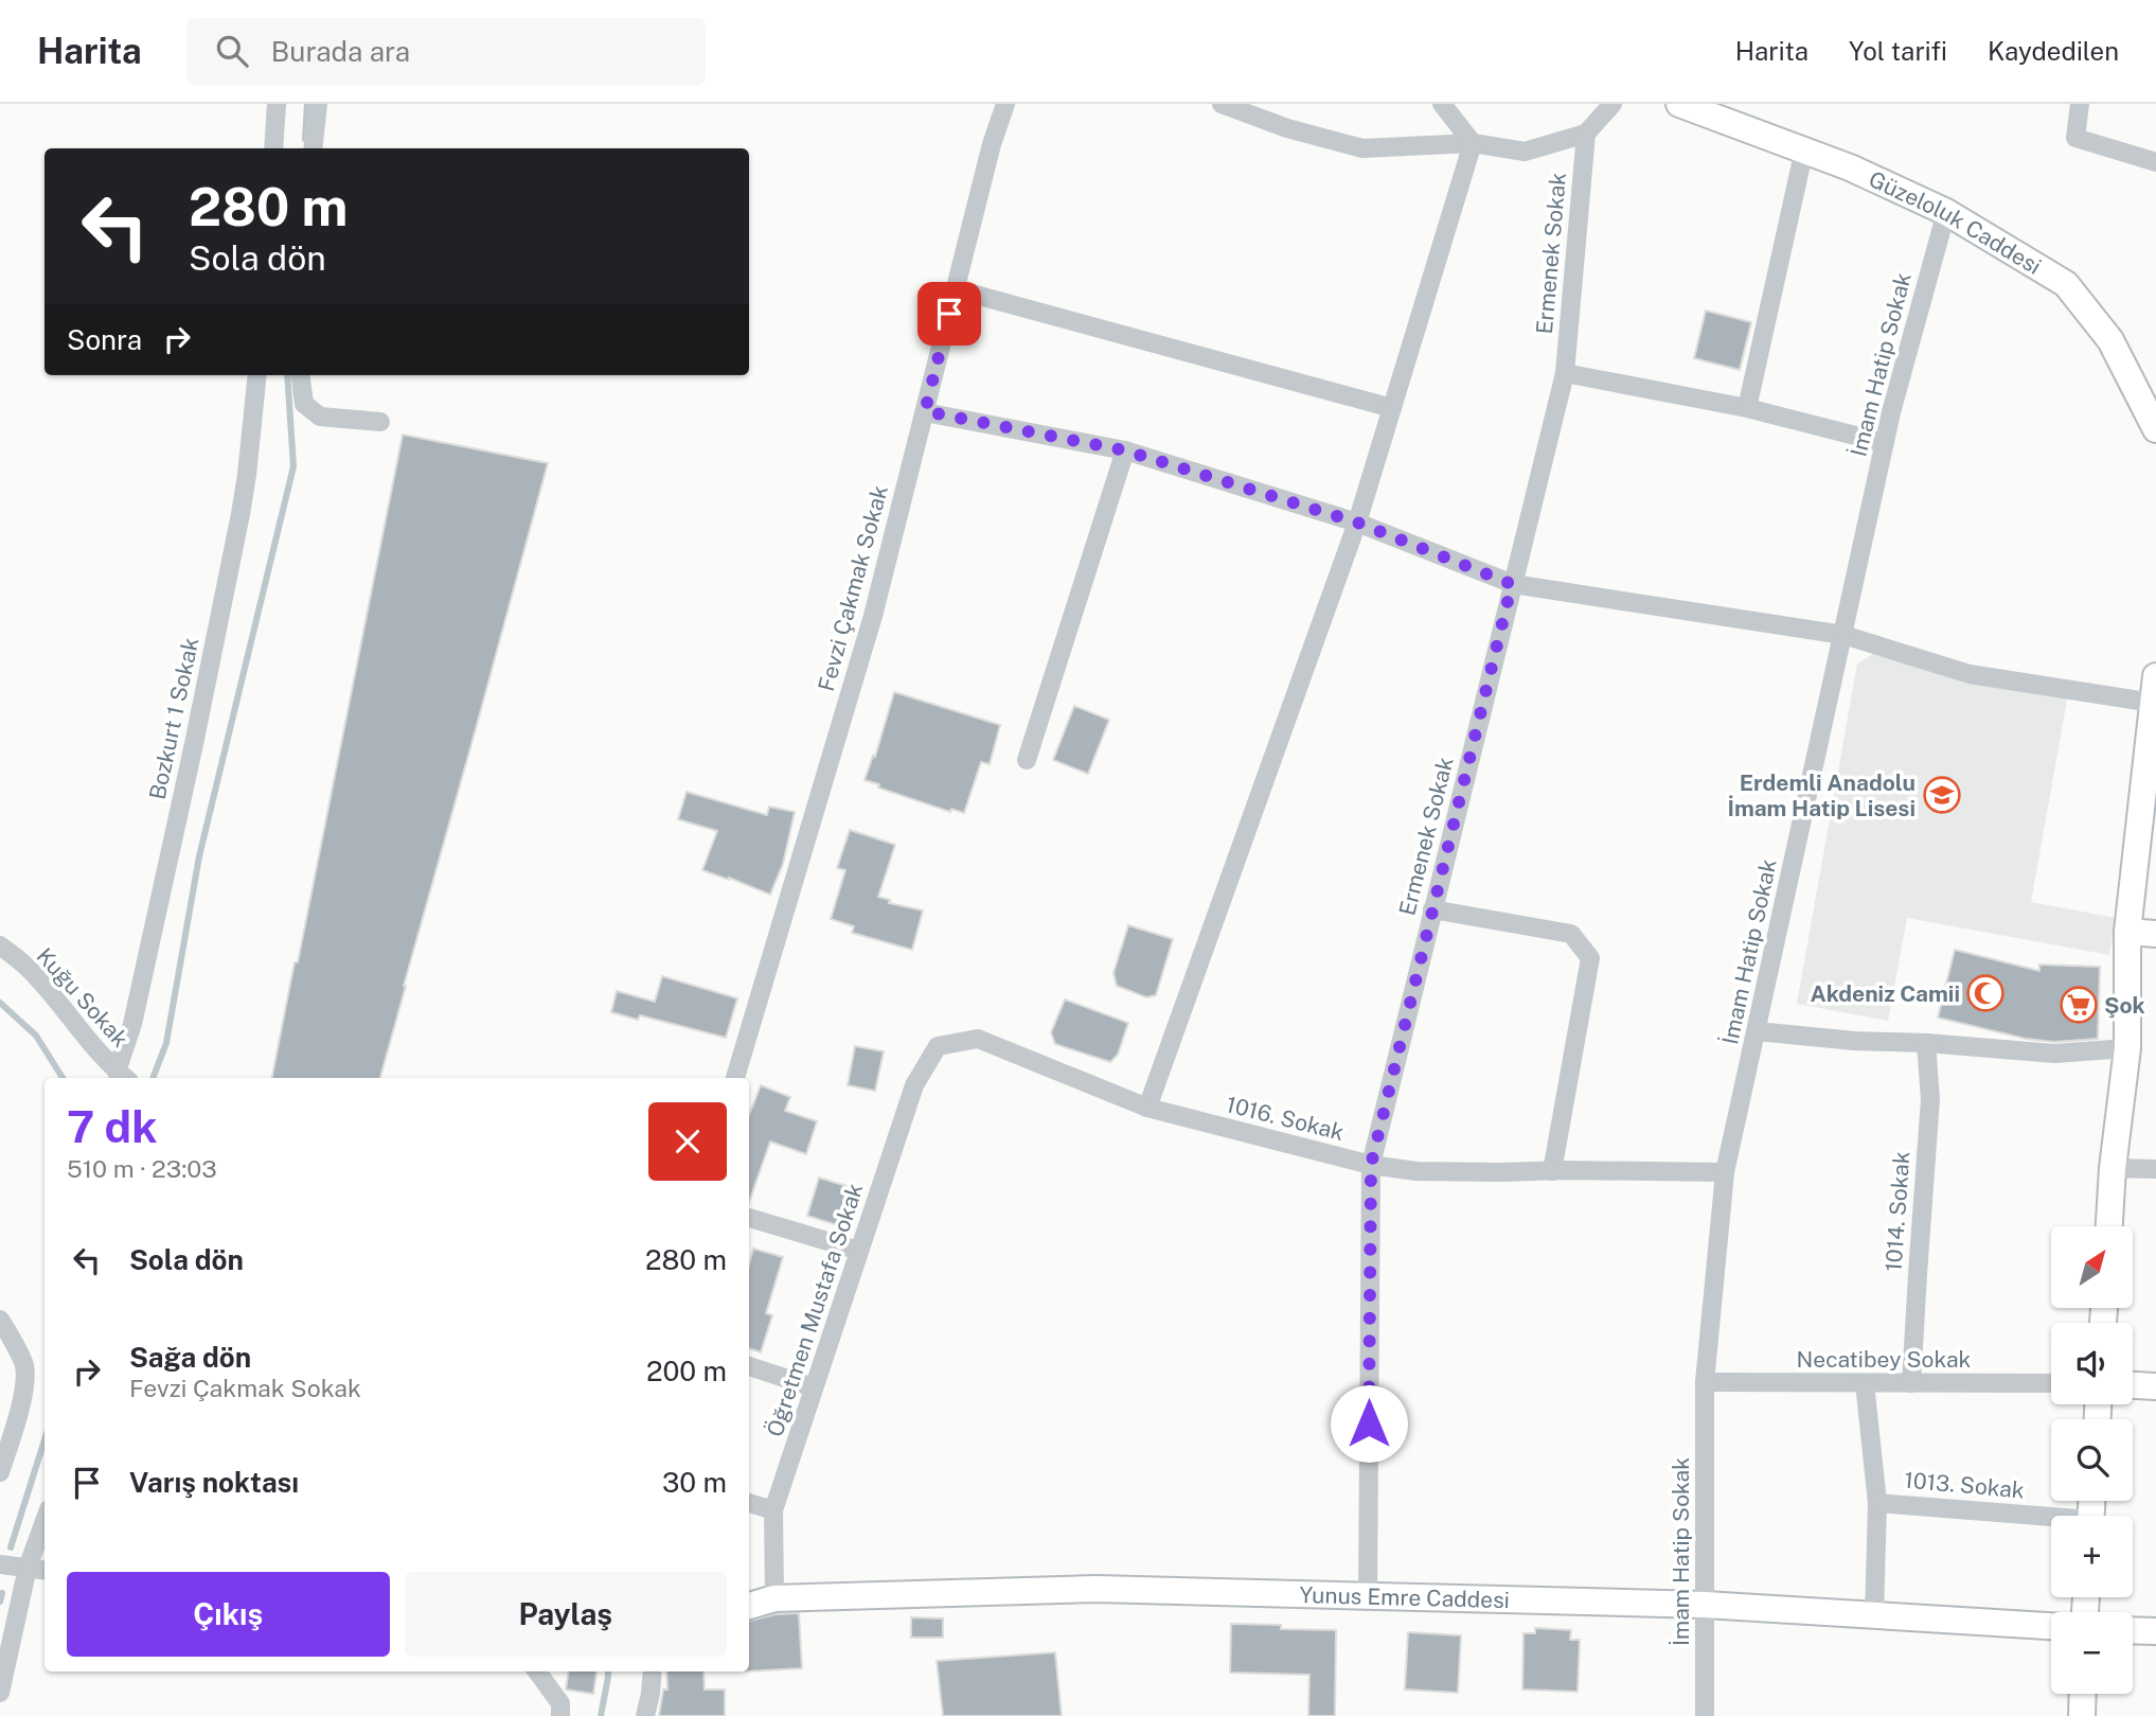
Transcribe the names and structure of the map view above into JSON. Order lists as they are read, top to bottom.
{
  "streets": {
    "street": [
      "Güzeloluk Caddesi",
      "Ermenek Sokak",
      "İmam Hatip Sokak",
      "Fevzi Çakmak Sokak",
      "Bozkurt 1 Sokak",
      "Kuğu Sokak",
      "1016. Sokak",
      "1014. Sokak",
      "Öğretmen Mustafa Sokak",
      "Necatibey Sokak",
      "1013. Sokak",
      "Yunus Emre Caddesi"
    ]
  },
  "crossings": [
    ["Güzeloluk Caddesi", "İmam Hatip Sokak"],
    ["Ermenek Sokak", "1016. Sokak"],
    ["Ermenek Sokak", "Yunus Emre Caddesi"],
    ["İmam Hatip Sokak", "1016. Sokak"],
    ["İmam Hatip Sokak", "Necatibey Sokak"],
    ["İmam Hatip Sokak", "Yunus Emre Caddesi"],
    ["Bozkurt 1 Sokak", "Kuğu Sokak"],
    ["1016. Sokak", "Öğretmen Mustafa Sokak"],
    ["1014. Sokak", "Necatibey Sokak"],
    ["Öğretmen Mustafa Sokak", "Yunus Emre Caddesi"]
  ],
  "places": {
    "school or university": ["Erdemli Anadolu İmam Hatip Lisesi"],
    "mosque": ["Akdeniz Camii"],
    "supermarket": ["Şok"]
  },
  "north": "top right",
  "page": {
    "header": "Harita",
    "search": "Burada ara",
    "nav": ["Harita", "Yol tarifi", "Kaydedilen"],
    "turn": ["280 m", "Sola dön"],
    "then": "Sonra",
    "heading": ["7 dk", "510 m · 23:03"],
    "list": [
      {
        "name": "Sola dön",
        "value": "280 m"
      },
      {
        "name": "Sağa dön",
        "note": "Fevzi Çakmak Sokak",
        "value": "200 m"
      },
      {
        "name": "Varış noktası",
        "value": "30 m"
      }
    ],
    "map_buttons": ["+", "−"],
    "buttons": ["Çıkış", "Paylaş"]
  }
}
